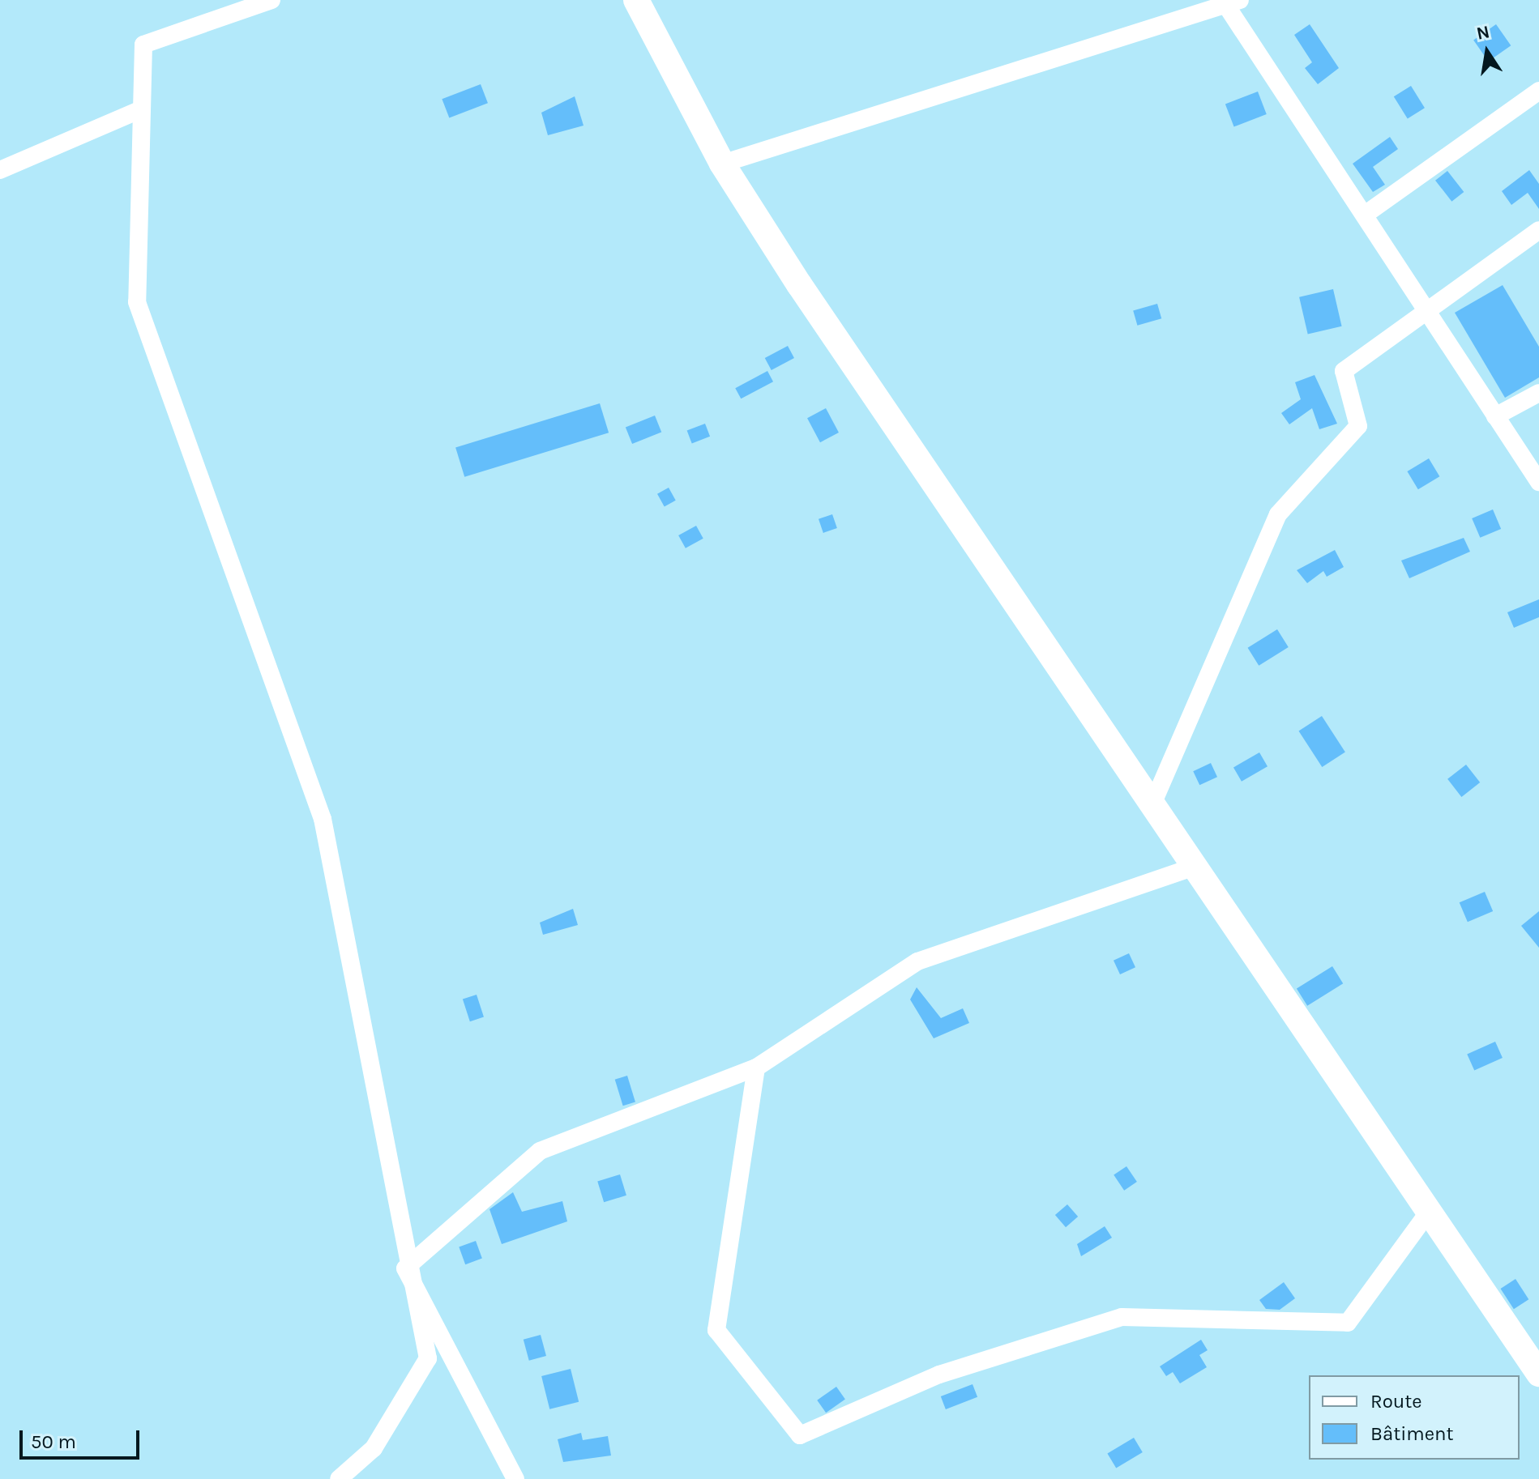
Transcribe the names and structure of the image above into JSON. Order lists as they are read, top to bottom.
{
  "legend": ["Route", "Bâtiment"],
  "scale_bar": "50 m",
  "north": "top"
}
